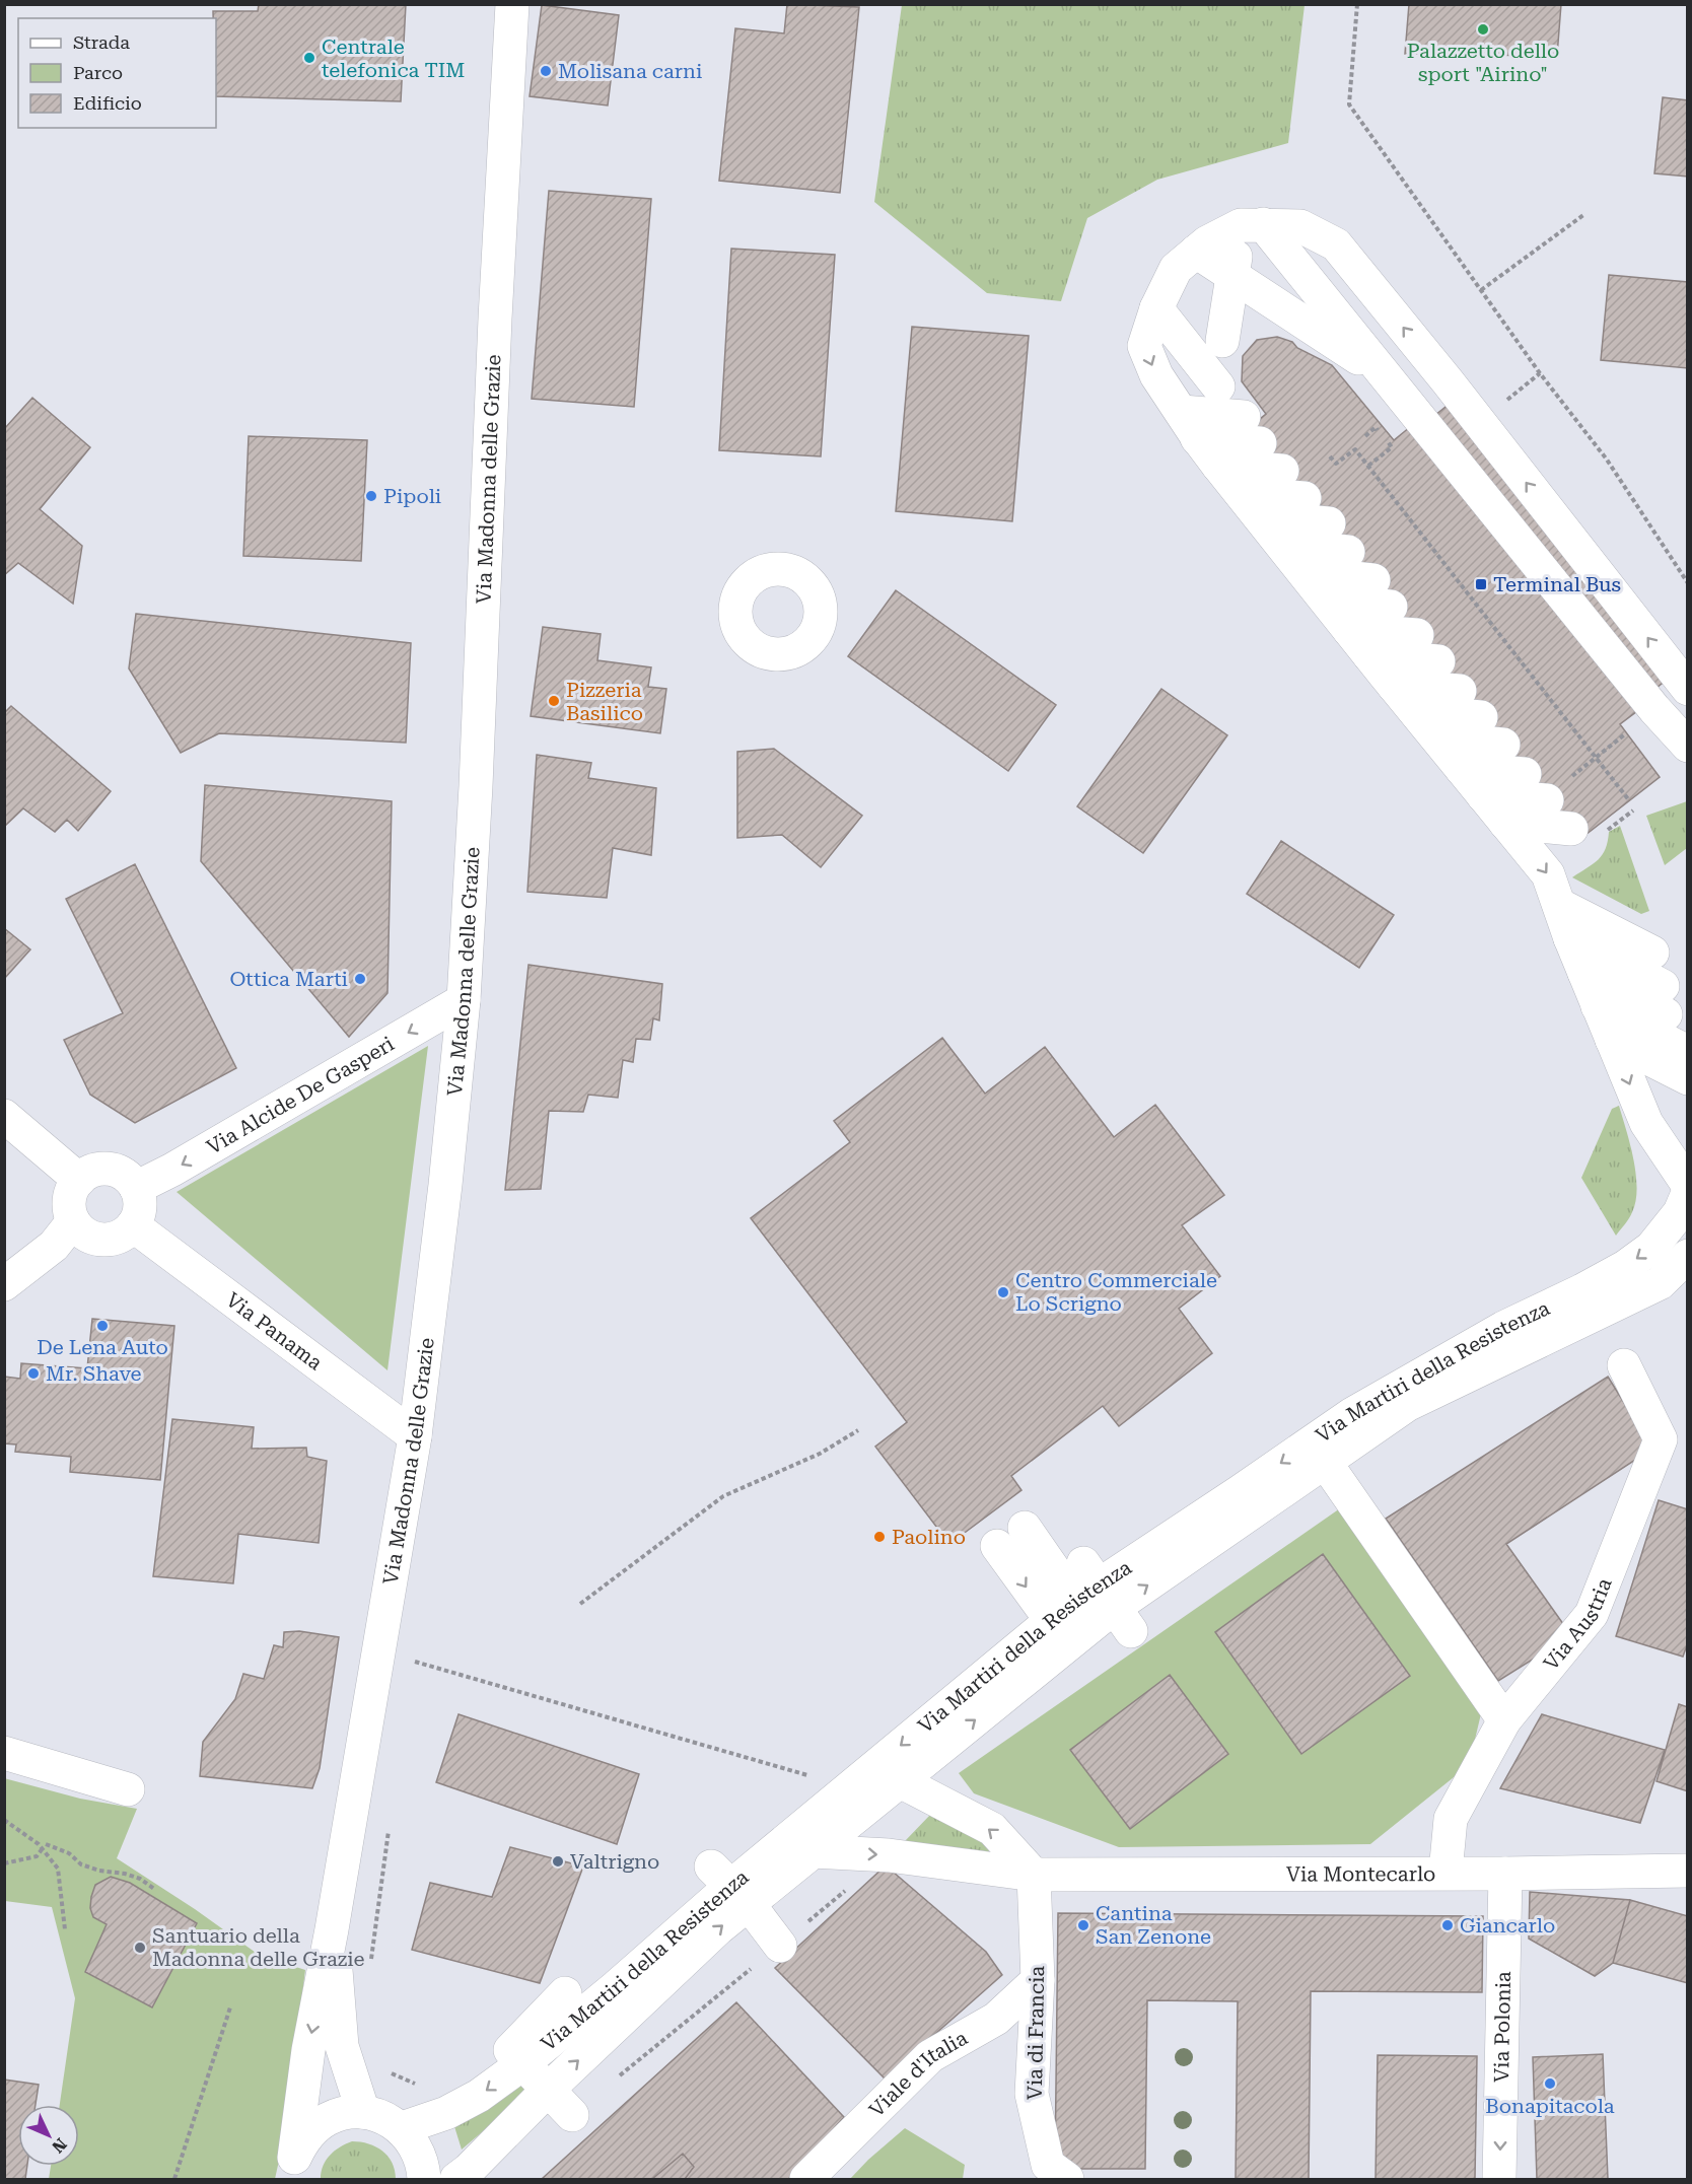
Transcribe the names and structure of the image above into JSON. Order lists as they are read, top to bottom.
{
  "streets": {
    "main road": [
      "Via Madonna delle Grazie",
      "Via Alcide De Gasperi",
      "Via Panama",
      "Via Martiri della Resistenza",
      "Via Austria",
      "Via Montecarlo",
      "Via Polonia",
      "Via di Francia",
      "Viale d'Italia"
    ]
  },
  "crossings": [
    ["Via Madonna delle Grazie", "Via Alcide De Gasperi"],
    ["Via Madonna delle Grazie", "Via Panama"],
    ["Via Alcide De Gasperi", "Via Panama"],
    ["Via Martiri della Resistenza", "Via Austria"],
    ["Via Martiri della Resistenza", "Via Montecarlo"],
    ["Via Austria", "Via Montecarlo"],
    ["Via Montecarlo", "Via Polonia"],
    ["Via Montecarlo", "Via di Francia"],
    ["Via di Francia", "Viale d'Italia"]
  ],
  "one_way": ["Via Alcide De Gasperi", "Via Polonia"],
  "places": {
    "other": [
      "Palazzetto dello sport \"Airino\"",
      "Centrale telefonica TIM",
      "Molisana carni",
      "Pipoli",
      "Pizzeria Basilico",
      "Ottica Marti",
      "Centro Commerciale Lo Scrigno",
      "De Lena Auto",
      "Mr. Shave",
      "Paolino",
      "Valtrigno",
      "Cantina San Zenone",
      "Giancarlo",
      "Santuario della Madonna delle Grazie",
      "Bonapitacola"
    ],
    "transit": ["Terminal Bus"]
  },
  "legend": ["Strada", "Parco", "Edificio"],
  "north": "bottom right"
}
